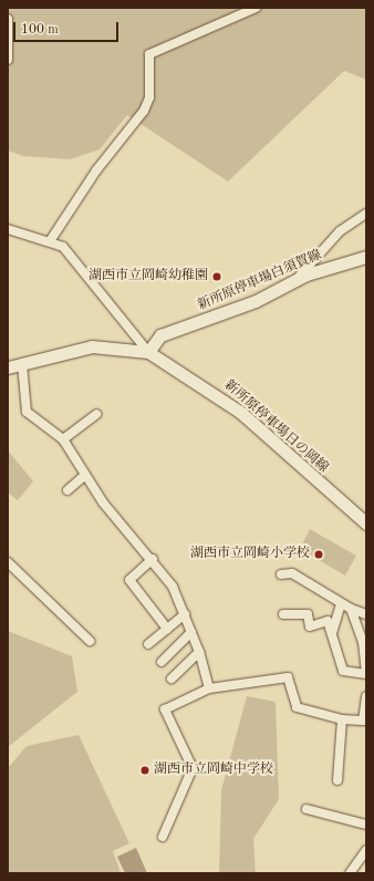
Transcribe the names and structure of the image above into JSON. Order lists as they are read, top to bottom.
{
  "streets": {
    "main road": ["新所原停車場白須賀線", "新所原停車場日の岡線"]
  },
  "crossings": [
    ["新所原停車場白須賀線", "新所原停車場日の岡線"]
  ],
  "places": ["湖西市立岡崎幼稚園", "湖西市立岡崎小学校", "湖西市立岡崎中学校"],
  "scale_bar": "100 m"
}
